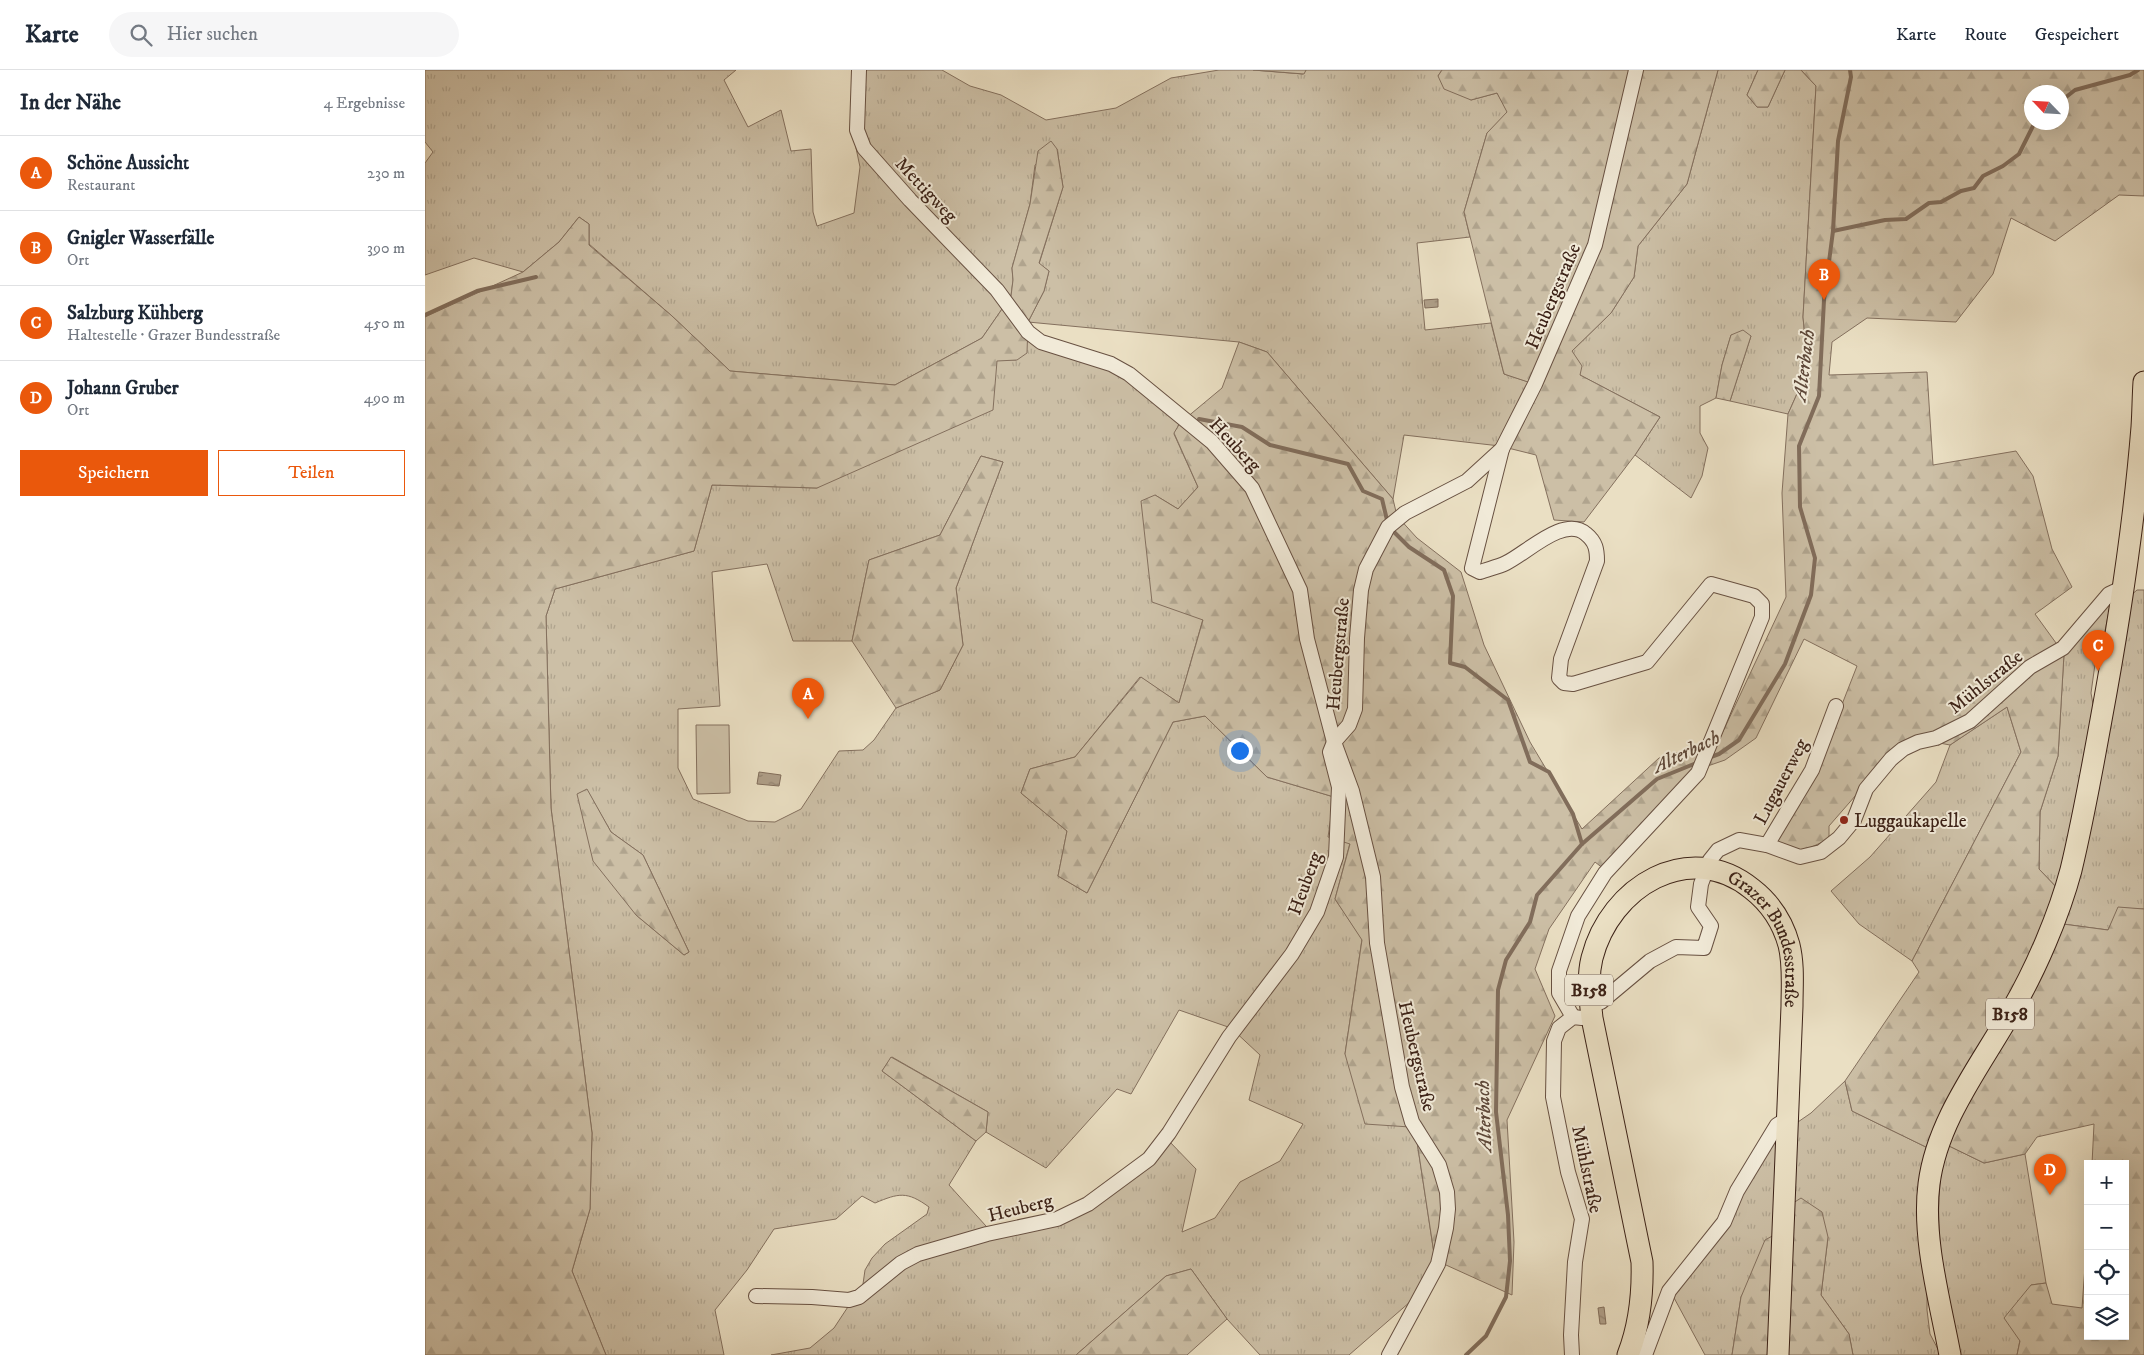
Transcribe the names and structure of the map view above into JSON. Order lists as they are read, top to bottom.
{
  "streets": {
    "main road": ["Grazer Bundesstraße", "B158"],
    "street": [
      "Mettigweg",
      "Heubergstraße",
      "Heuberg",
      "Mühlstraße",
      "Lugauerweg"
    ]
  },
  "crossings": [
    ["Mettigweg", "Heuberg"],
    ["Heubergstraße", "Heuberg"],
    ["Mühlstraße", "Lugauerweg"],
    ["Mühlstraße", "Grazer Bundesstraße"],
    ["Mühlstraße", "B158"]
  ],
  "water": ["Alterbach"],
  "places": ["Luggaukapelle"],
  "north": "top left",
  "page": {
    "header": "Karte",
    "search": "Hier suchen",
    "nav": ["Karte", "Route", "Gespeichert"],
    "heading": ["In der Nähe", "4 Ergebnisse"],
    "list": [
      {
        "mark": "A",
        "name": "Schöne Aussicht",
        "note": "Restaurant",
        "value": "230 m"
      },
      {
        "mark": "B",
        "name": "Gnigler Wasserfälle",
        "note": "Ort",
        "value": "390 m"
      },
      {
        "mark": "C",
        "name": "Salzburg Kühberg",
        "note": "Haltestelle · Grazer Bundesstraße",
        "value": "450 m"
      },
      {
        "mark": "D",
        "name": "Johann Gruber",
        "note": "Ort",
        "value": "490 m"
      }
    ],
    "pins": [
      "B",
      "C",
      "A",
      "D"
    ],
    "buttons": ["Speichern", "Teilen"],
    "map_buttons": ["+", "−"]
  }
}
